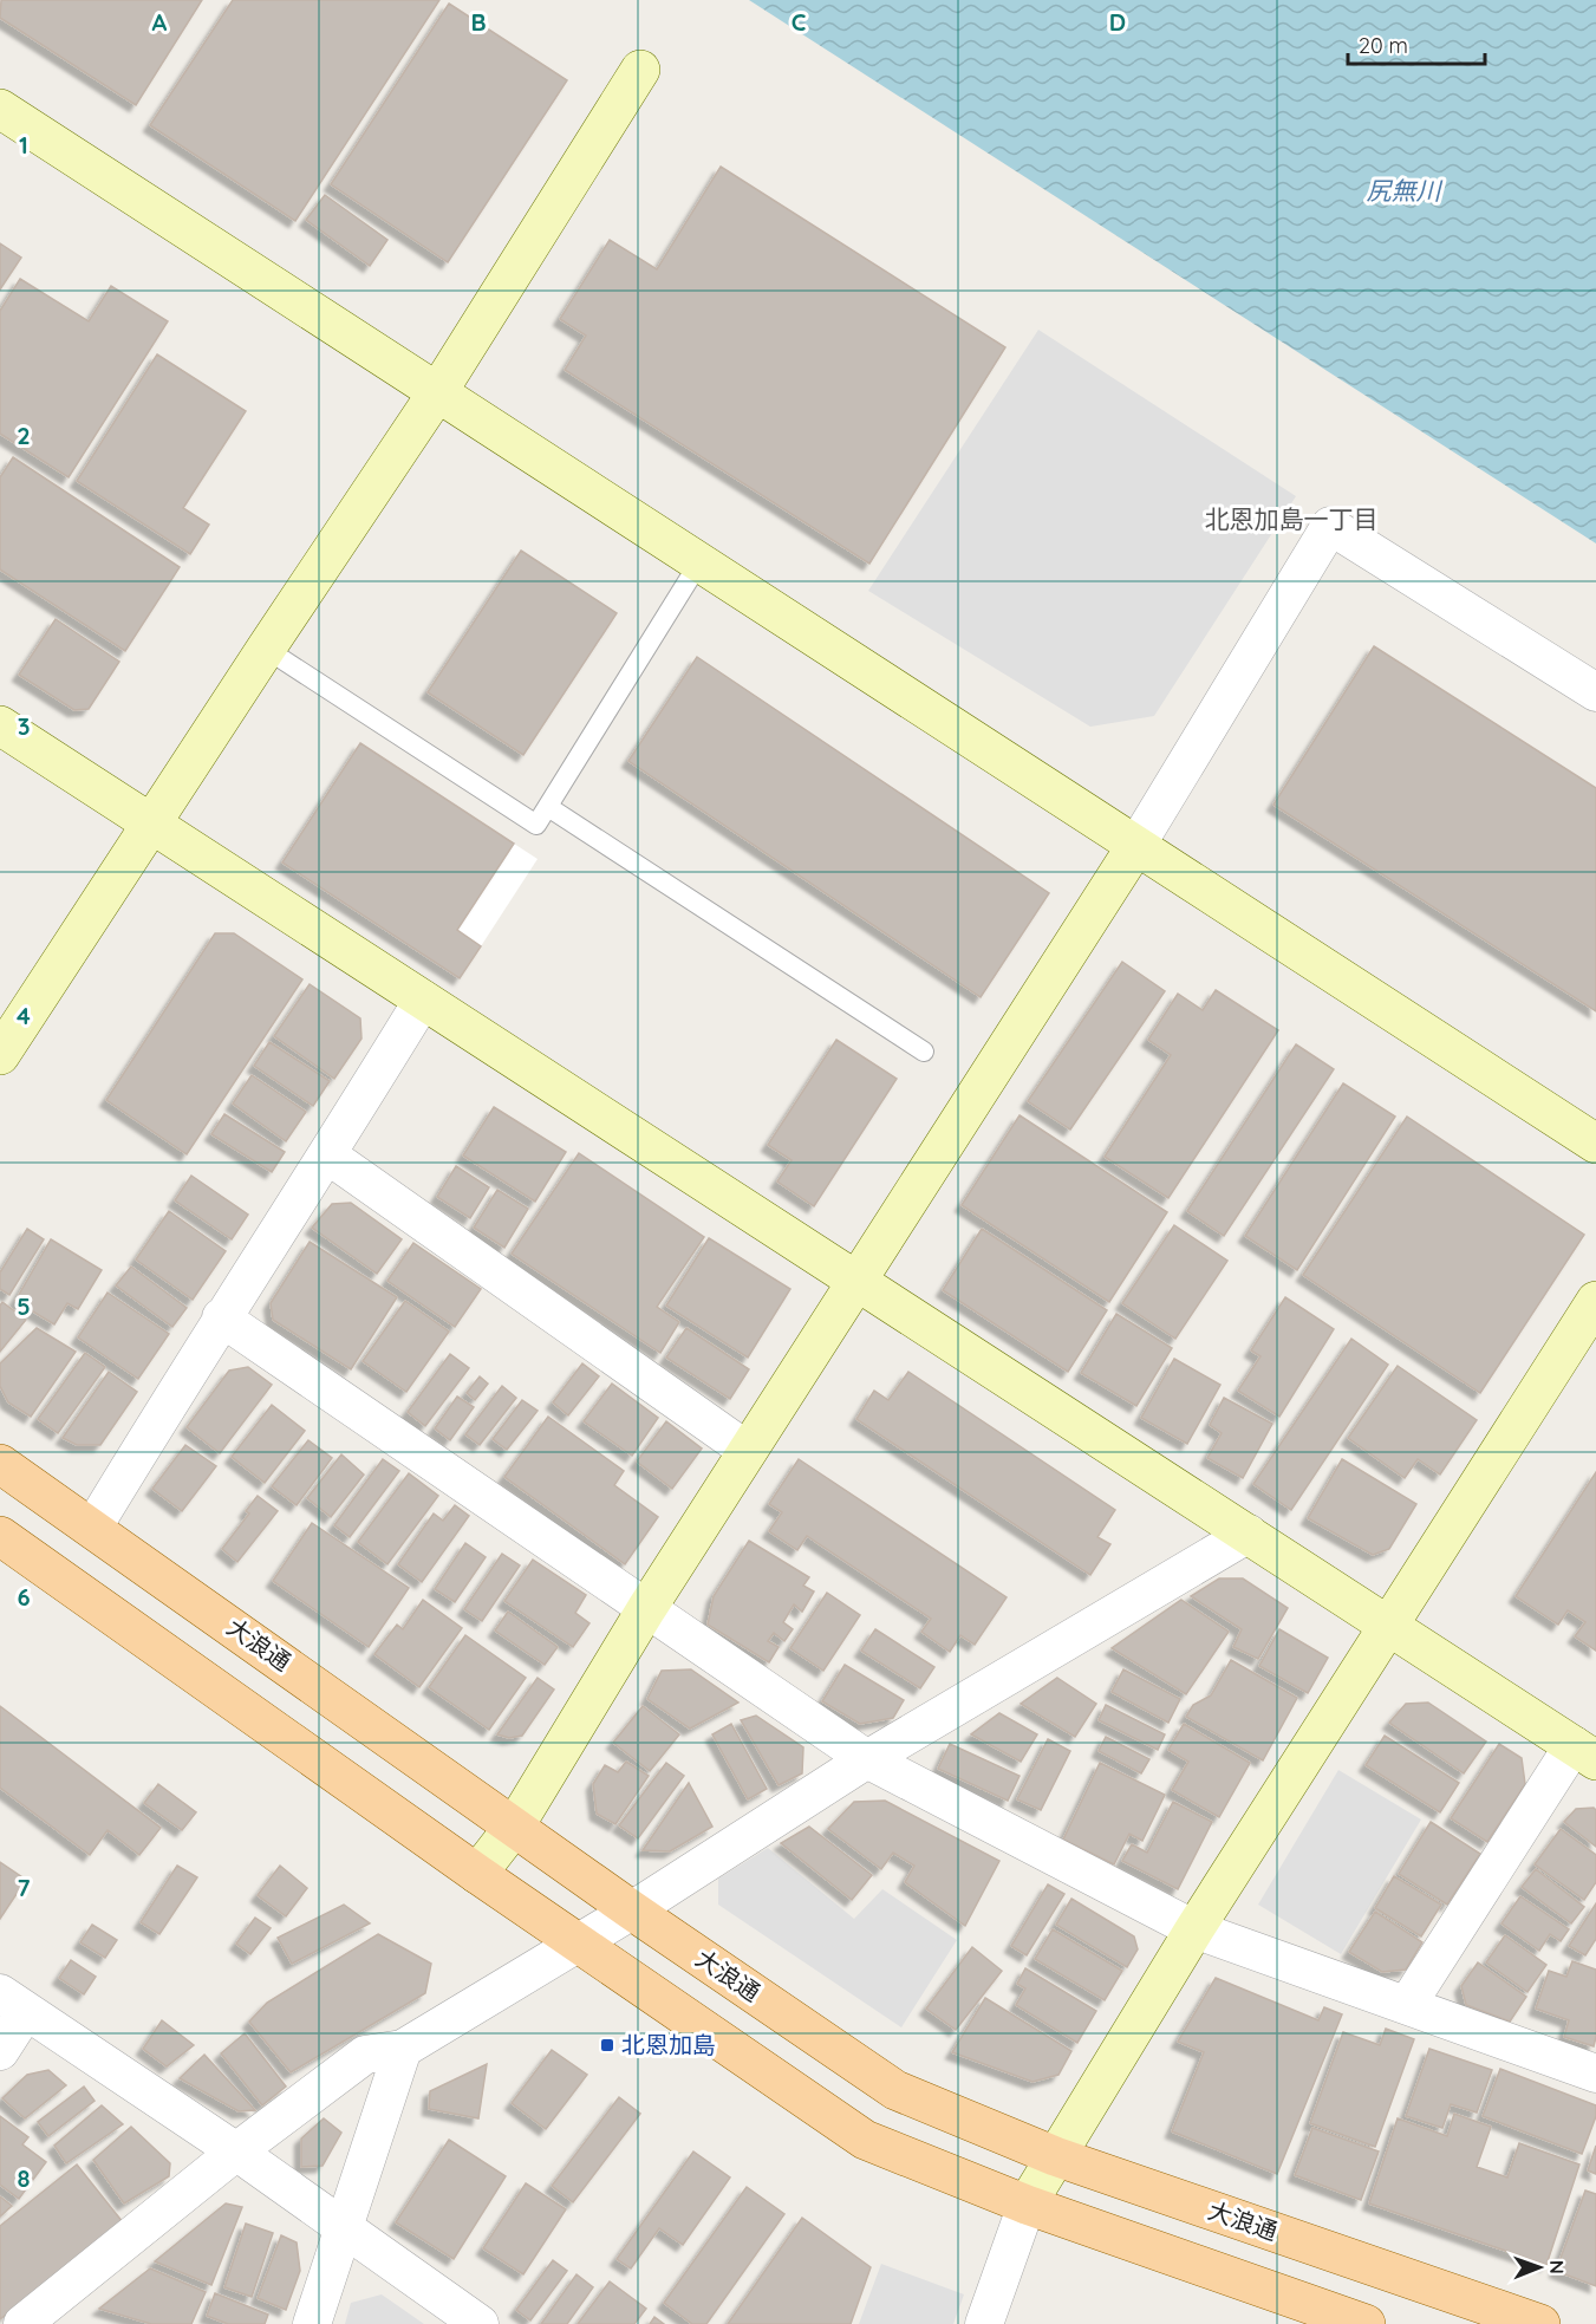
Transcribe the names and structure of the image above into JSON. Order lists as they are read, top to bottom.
{
  "streets": {
    "main road": ["大浪通"]
  },
  "districts": ["北恩加島一丁目"],
  "water": ["尻無川"],
  "places": {
    "transit": ["北恩加島"]
  },
  "scale_bar": "20 m",
  "north": "right",
  "grid": {
    "columns": [
      "A",
      "B",
      "C",
      "D"
    ],
    "rows": [
      "1",
      "2",
      "3",
      "4",
      "5",
      "6",
      "7",
      "8"
    ]
  }
}
